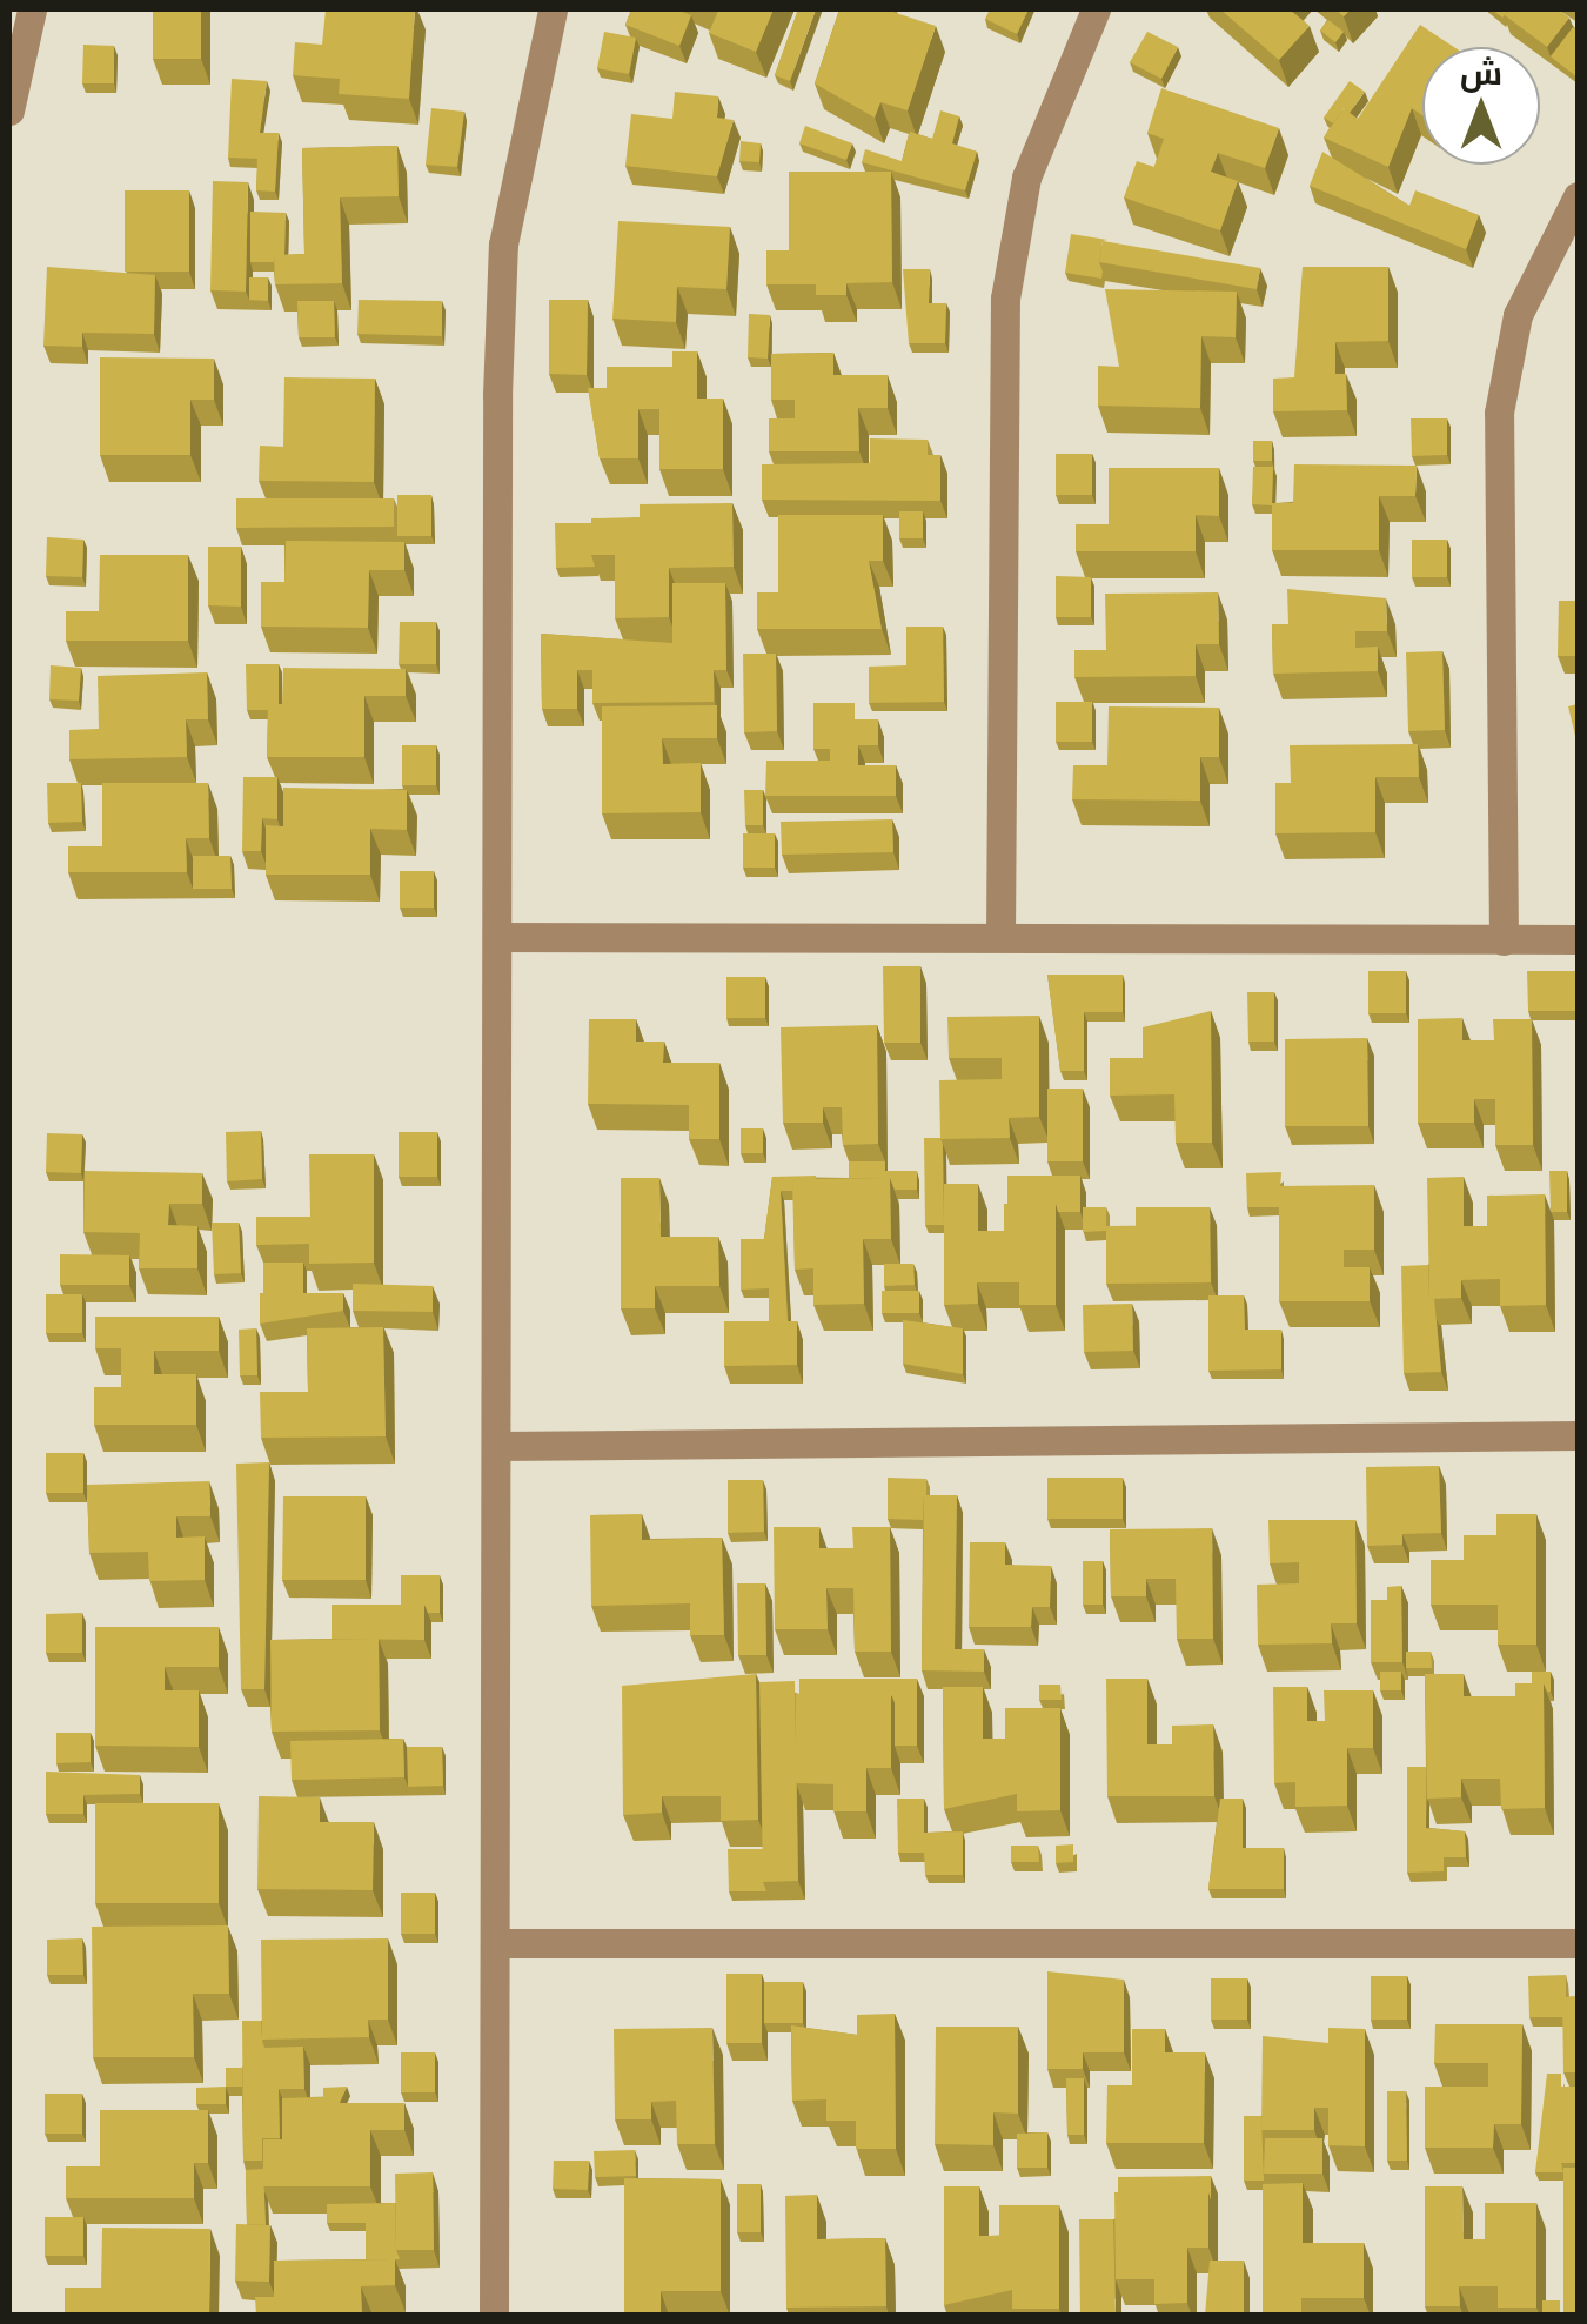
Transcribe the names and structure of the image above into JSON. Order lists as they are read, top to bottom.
{
  "north": "top"
}
